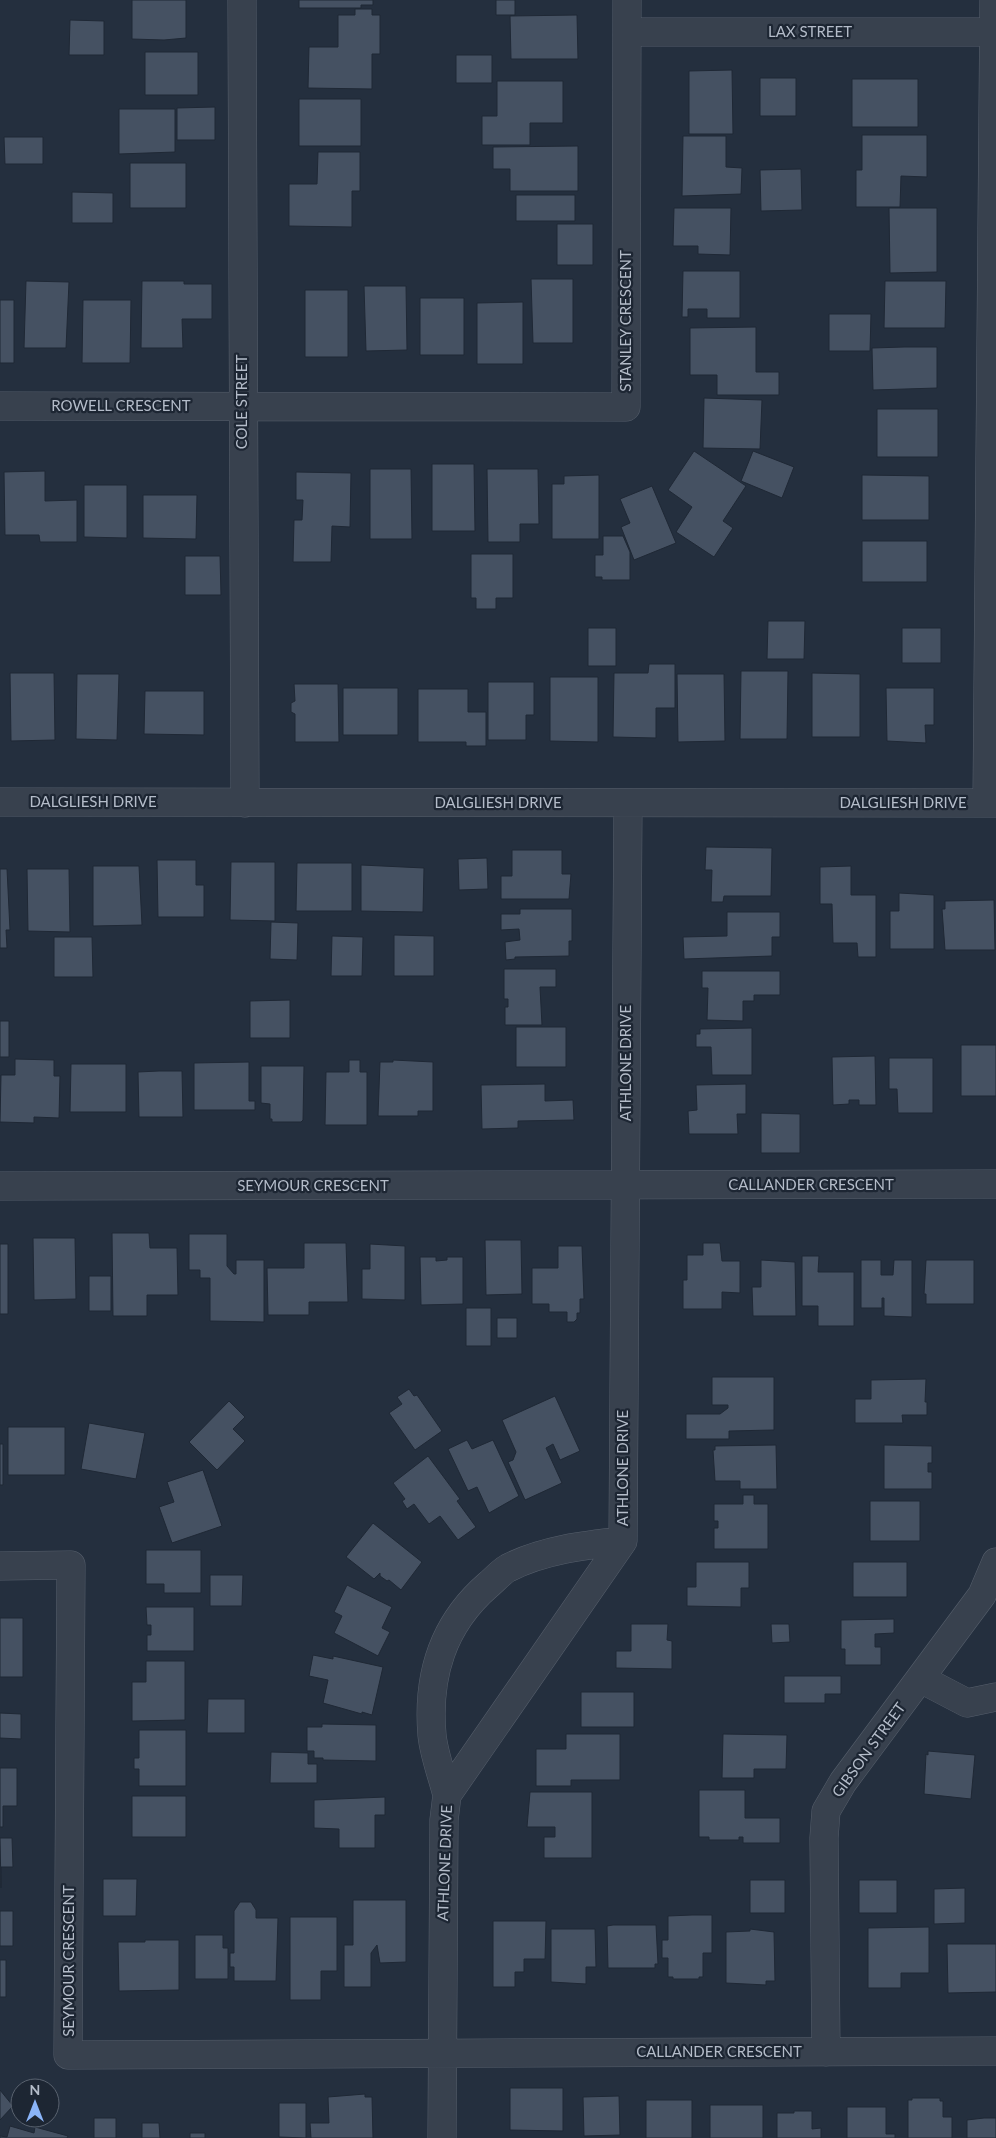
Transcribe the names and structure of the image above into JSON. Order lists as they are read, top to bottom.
{
  "streets": {
    "street": [
      "LAX STREET",
      "STANLEY CRESCENT",
      "COLE STREET",
      "ROWELL CRESCENT",
      "DALGLIESH DRIVE",
      "ATHLONE DRIVE",
      "CALLANDER CRESCENT",
      "SEYMOUR CRESCENT",
      "GIBSON STREET"
    ]
  },
  "crossings": [
    ["LAX STREET", "STANLEY CRESCENT"],
    ["STANLEY CRESCENT", "COLE STREET"],
    ["STANLEY CRESCENT", "ROWELL CRESCENT"],
    ["COLE STREET", "ROWELL CRESCENT"],
    ["COLE STREET", "DALGLIESH DRIVE"],
    ["DALGLIESH DRIVE", "ATHLONE DRIVE"],
    ["ATHLONE DRIVE", "CALLANDER CRESCENT"],
    ["ATHLONE DRIVE", "SEYMOUR CRESCENT"],
    ["CALLANDER CRESCENT", "SEYMOUR CRESCENT"],
    ["CALLANDER CRESCENT", "GIBSON STREET"]
  ],
  "north": "top"
}
